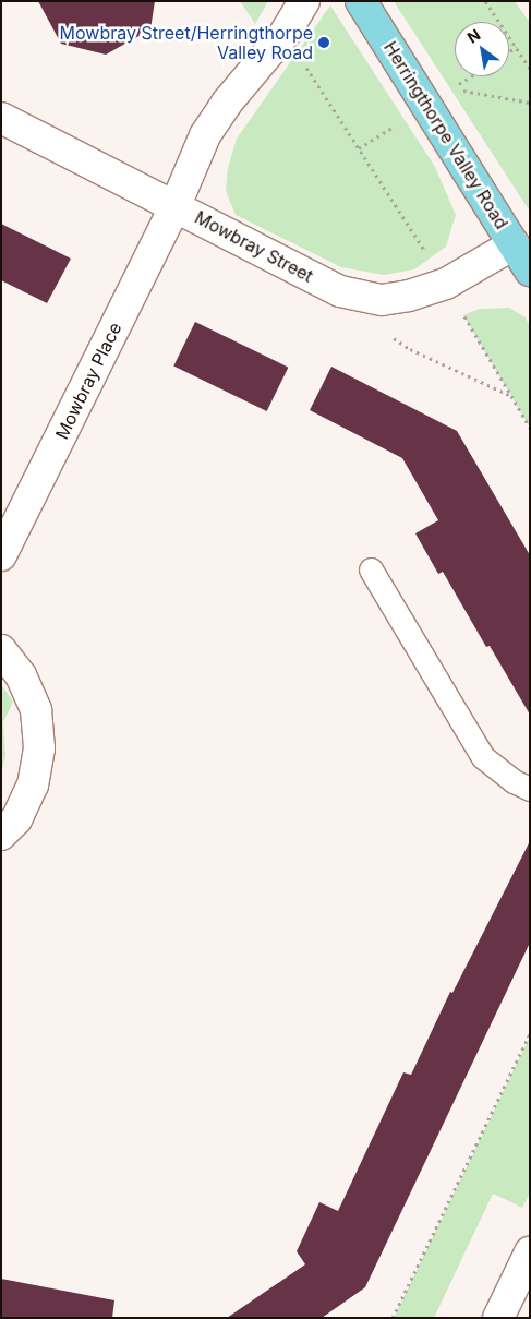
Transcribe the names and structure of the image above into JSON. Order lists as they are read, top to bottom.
{
  "streets": {
    "main road": ["Herringthorpe Valley Road"],
    "street": ["Mowbray Street", "Mowbray Place"]
  },
  "crossings": [
    ["Herringthorpe Valley Road", "Mowbray Street"],
    ["Mowbray Street", "Mowbray Place"]
  ],
  "places": ["Mowbray Street/Herringthorpe Valley Road"],
  "north": "top left"
}
